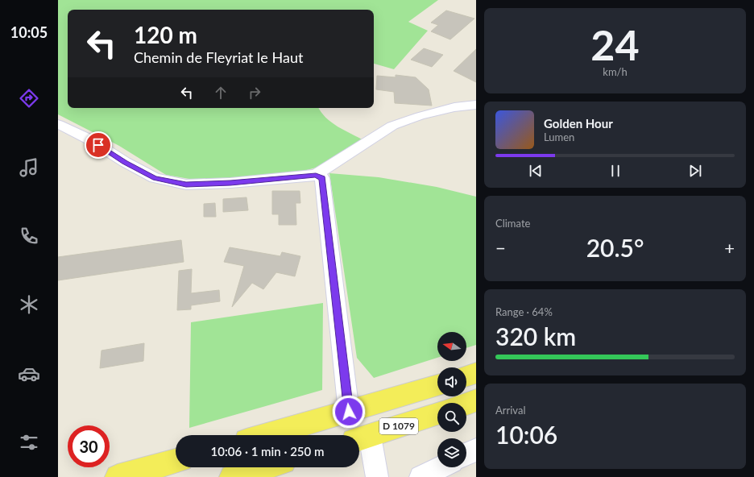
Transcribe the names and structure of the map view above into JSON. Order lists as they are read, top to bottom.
{
  "streets": {
    "main road": ["D 1079"]
  },
  "north": "left",
  "page": {
    "tabs": "10:05",
    "tile": [
      ["24", "km/h"],
      "Climate",
      ["Range · 64%", "320 km"],
      ["Arrival", "10:06"]
    ],
    "turn": ["120 m", "Chemin de Fleyriat le Haut"],
    "song": ["Golden Hour", "Lumen"],
    "heat": ["−", "20.5°", "+"],
    "limit": "30",
    "trip": "10:06 · 1 min · 250 m"
  }
}
